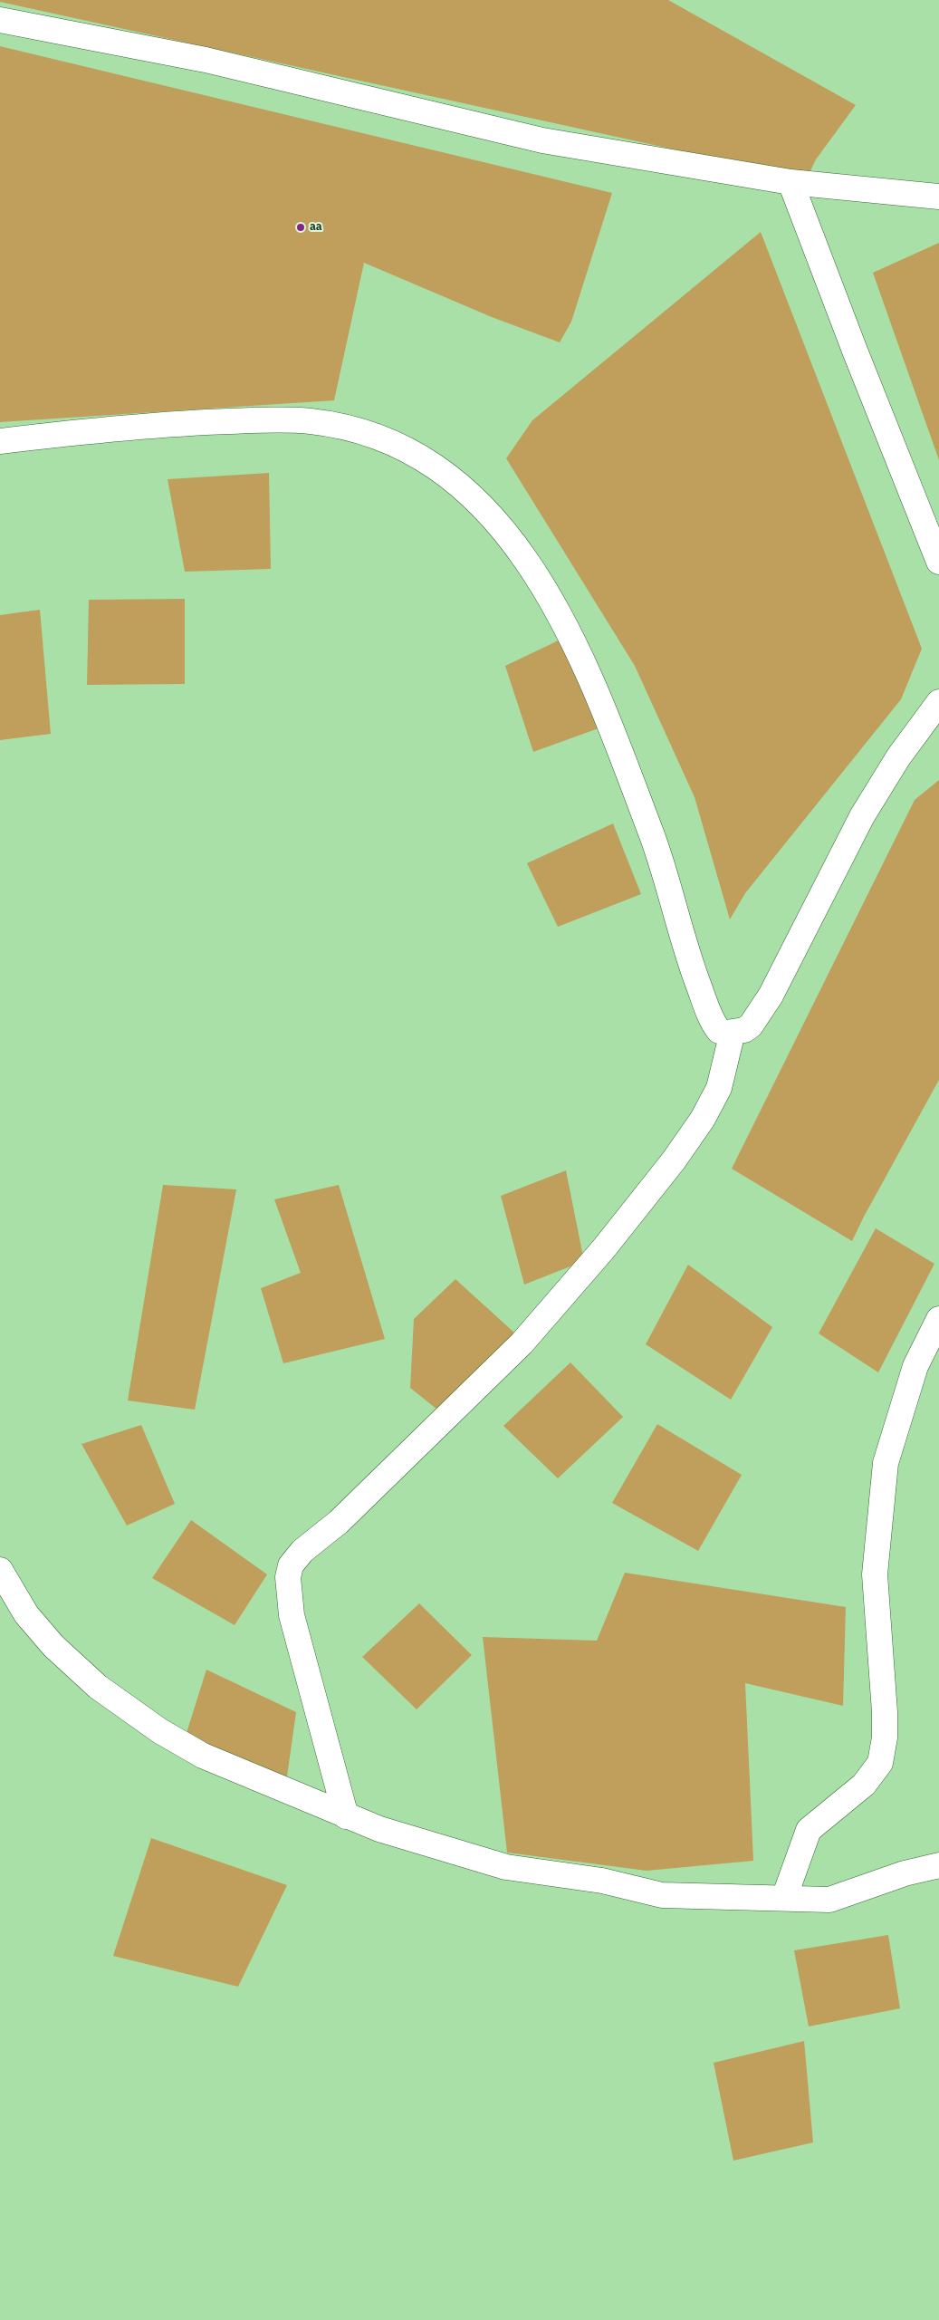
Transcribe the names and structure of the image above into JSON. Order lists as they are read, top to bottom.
{
  "places": ["aa"]
}
